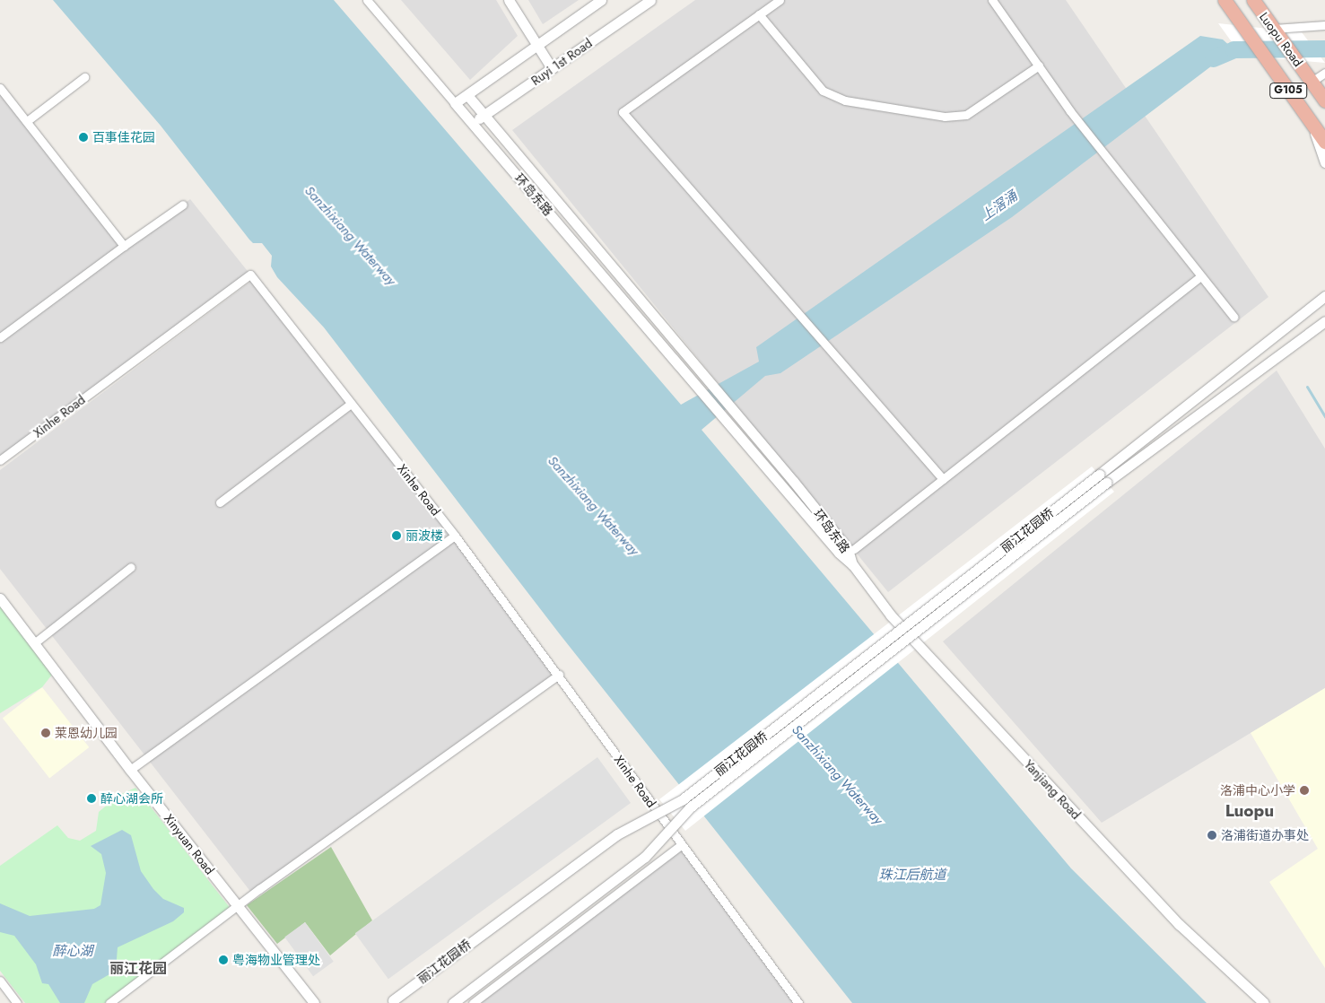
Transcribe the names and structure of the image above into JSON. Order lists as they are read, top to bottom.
{
  "streets": {
    "highway": ["Luopu Road", "G105"],
    "street": [
      "Ruyi 1st Road",
      "环岛东路",
      "Xinhe Road",
      "丽江花园桥",
      "Yanjiang Road",
      "Xinyuan Road"
    ]
  },
  "crossings": [
    ["Ruyi 1st Road", "环岛东路"],
    ["环岛东路", "Yanjiang Road"]
  ],
  "districts": ["Luopu", "丽江花园"],
  "water": [
    "上滘涌",
    "Sanzhixiang Waterway",
    "珠江后航道",
    "醉心湖"
  ],
  "places": [
    "百事佳花园",
    "丽波楼",
    "莱恩幼儿园",
    "洛浦中心小学",
    "醉心湖会所",
    "洛浦街道办事处",
    "粤海物业管理处"
  ]
}
